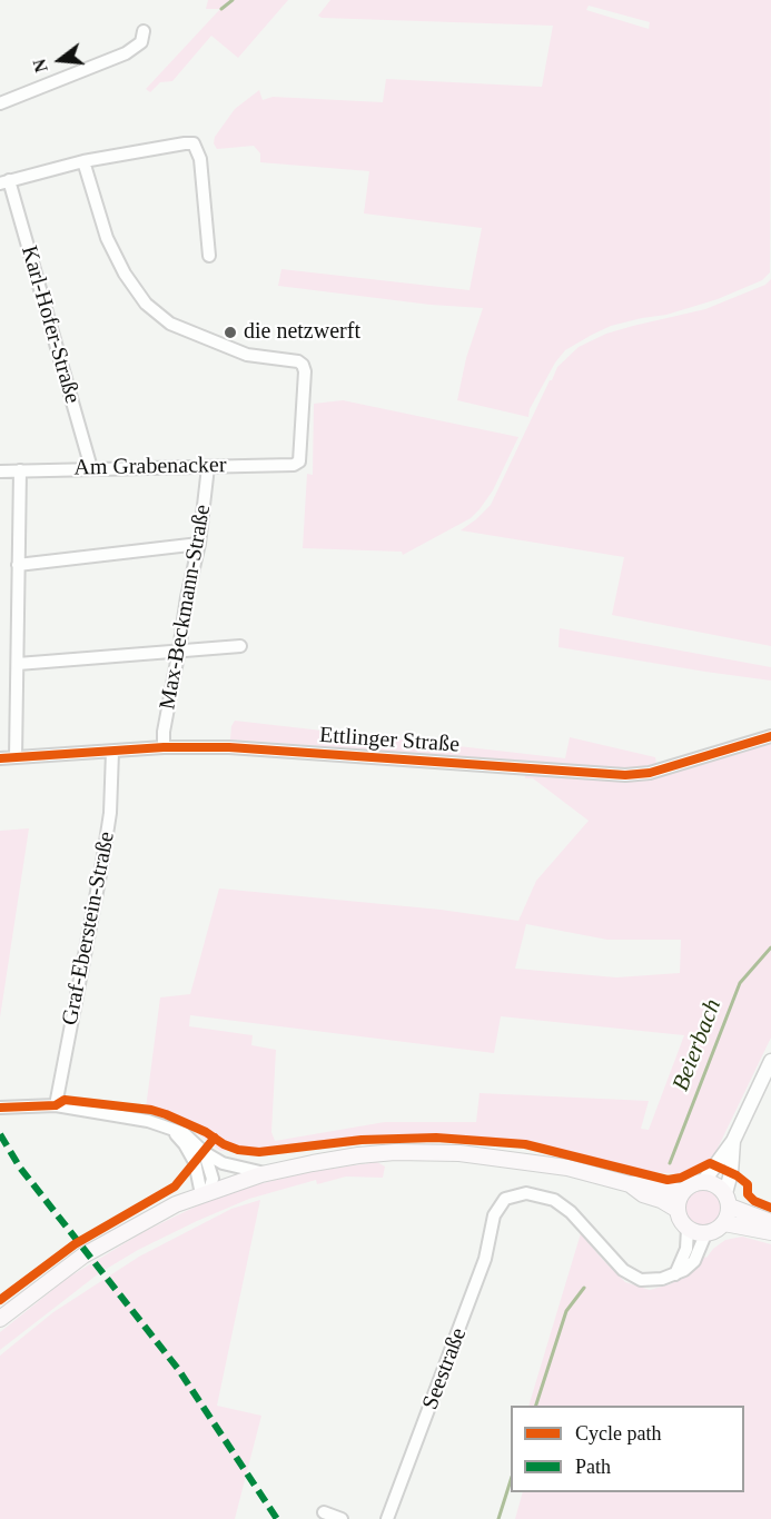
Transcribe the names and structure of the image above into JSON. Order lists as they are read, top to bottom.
{
  "streets": {
    "street": [
      "Karl-Hofer-Straße",
      "Am Grabenacker",
      "Max-Beckmann-Straße",
      "Ettlinger Straße",
      "Graf-Eberstein-Straße",
      "Seestraße"
    ]
  },
  "crossings": [
    ["Karl-Hofer-Straße", "Am Grabenacker"],
    ["Am Grabenacker", "Max-Beckmann-Straße"],
    ["Max-Beckmann-Straße", "Ettlinger Straße"],
    ["Ettlinger Straße", "Graf-Eberstein-Straße"]
  ],
  "water": ["Beierbach"],
  "places": ["die netzwerft"],
  "legend": ["Cycle path", "Path"],
  "north": "left"
}
